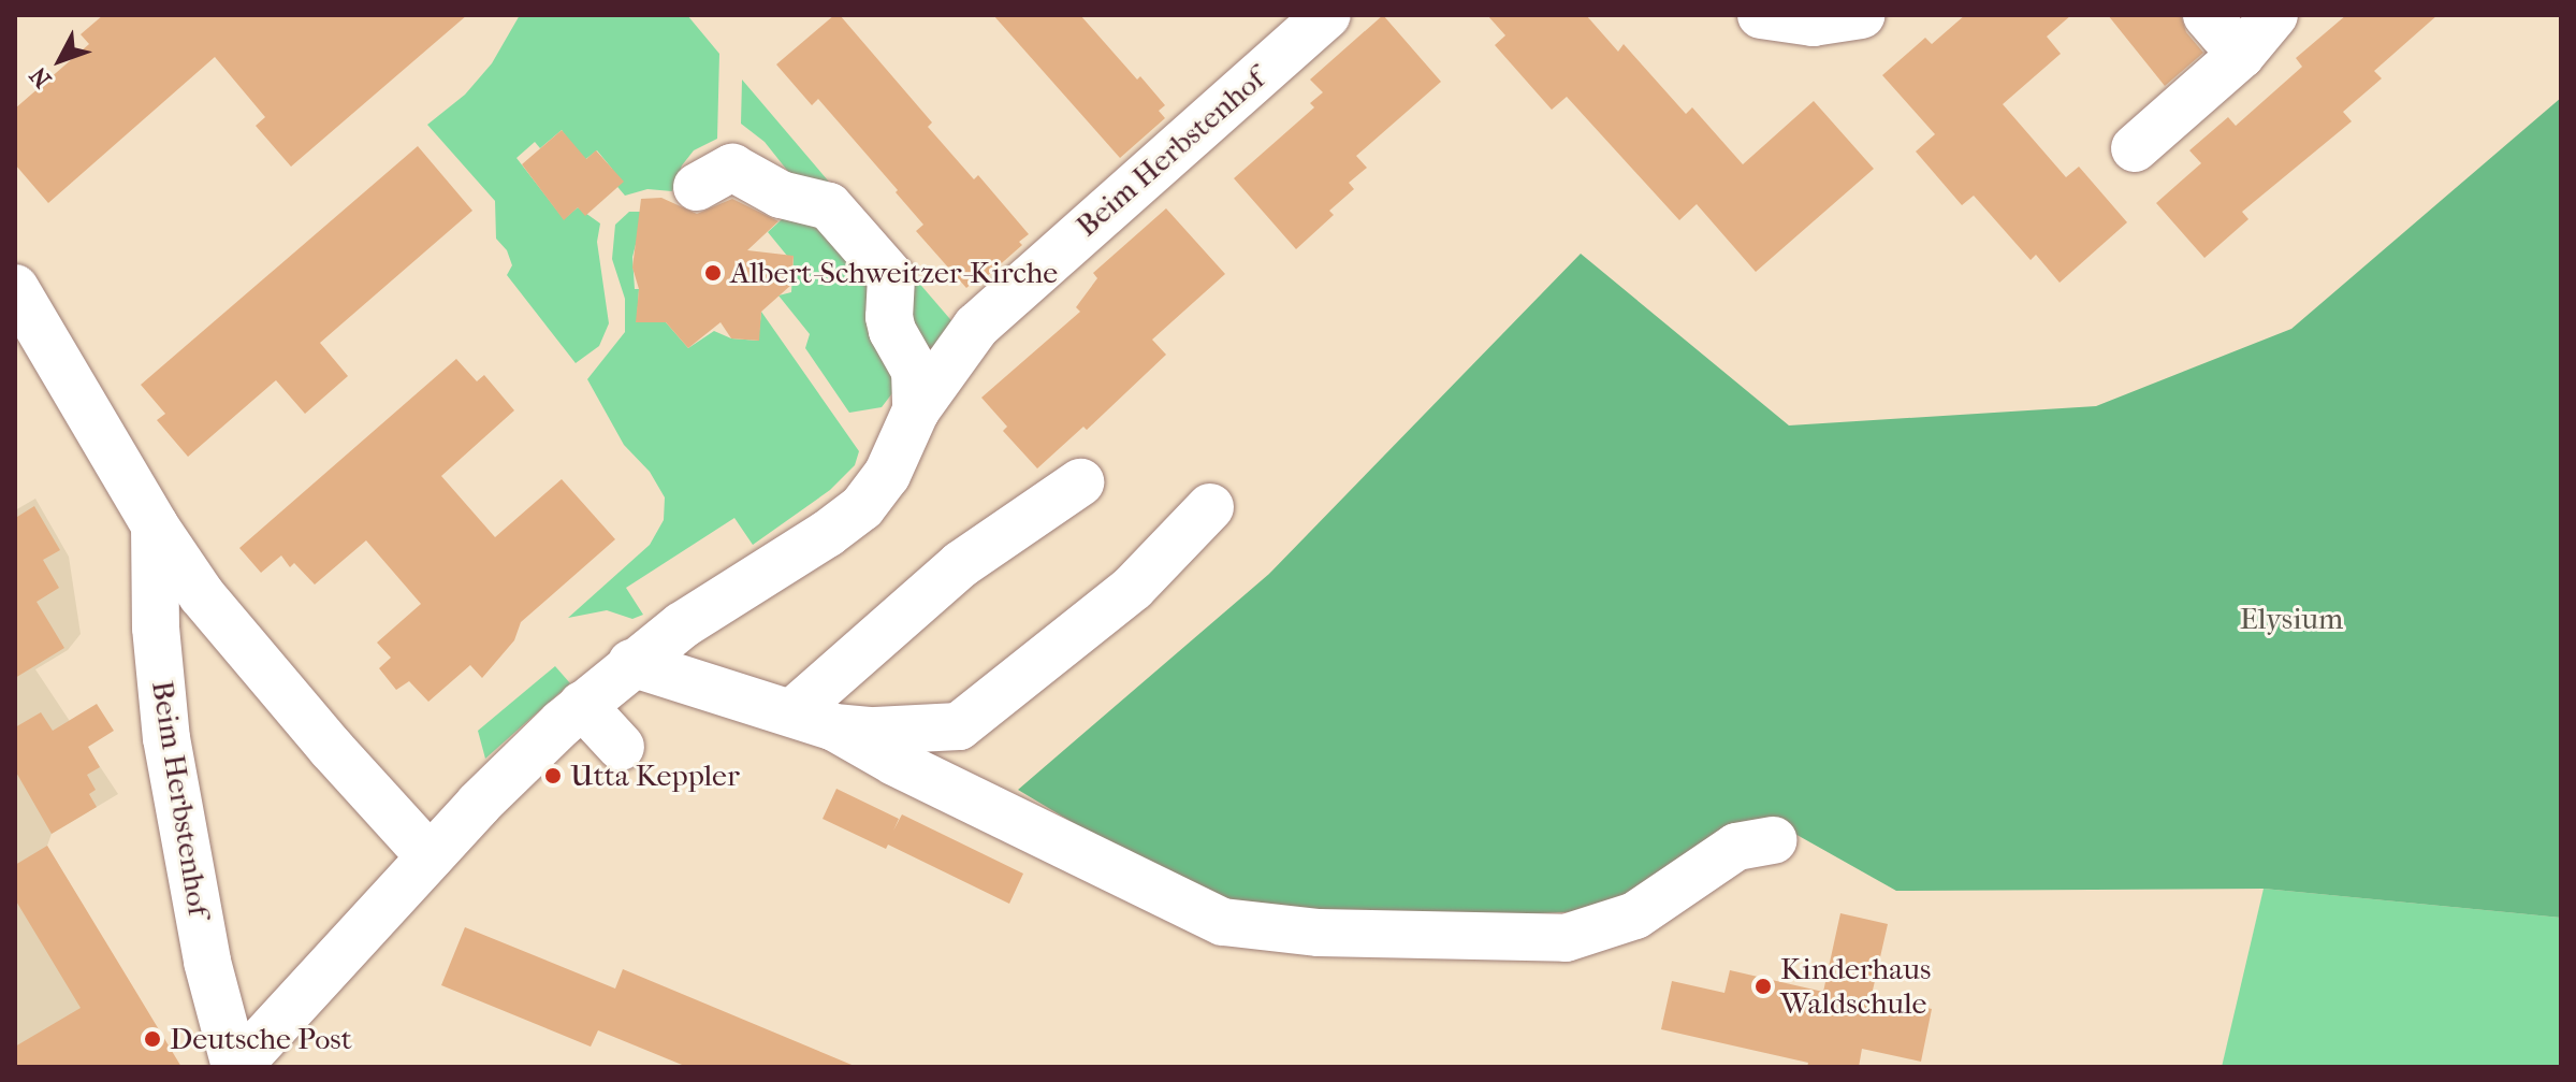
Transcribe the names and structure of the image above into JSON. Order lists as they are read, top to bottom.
{
  "streets": {
    "street": ["Beim Herbstenhof"]
  },
  "parks": ["Elysium"],
  "places": [
    "Albert-Schweitzer-Kirche",
    "Utta Keppler",
    "Kinderhaus Waldschule",
    "Deutsche Post"
  ],
  "north": "bottom left"
}
